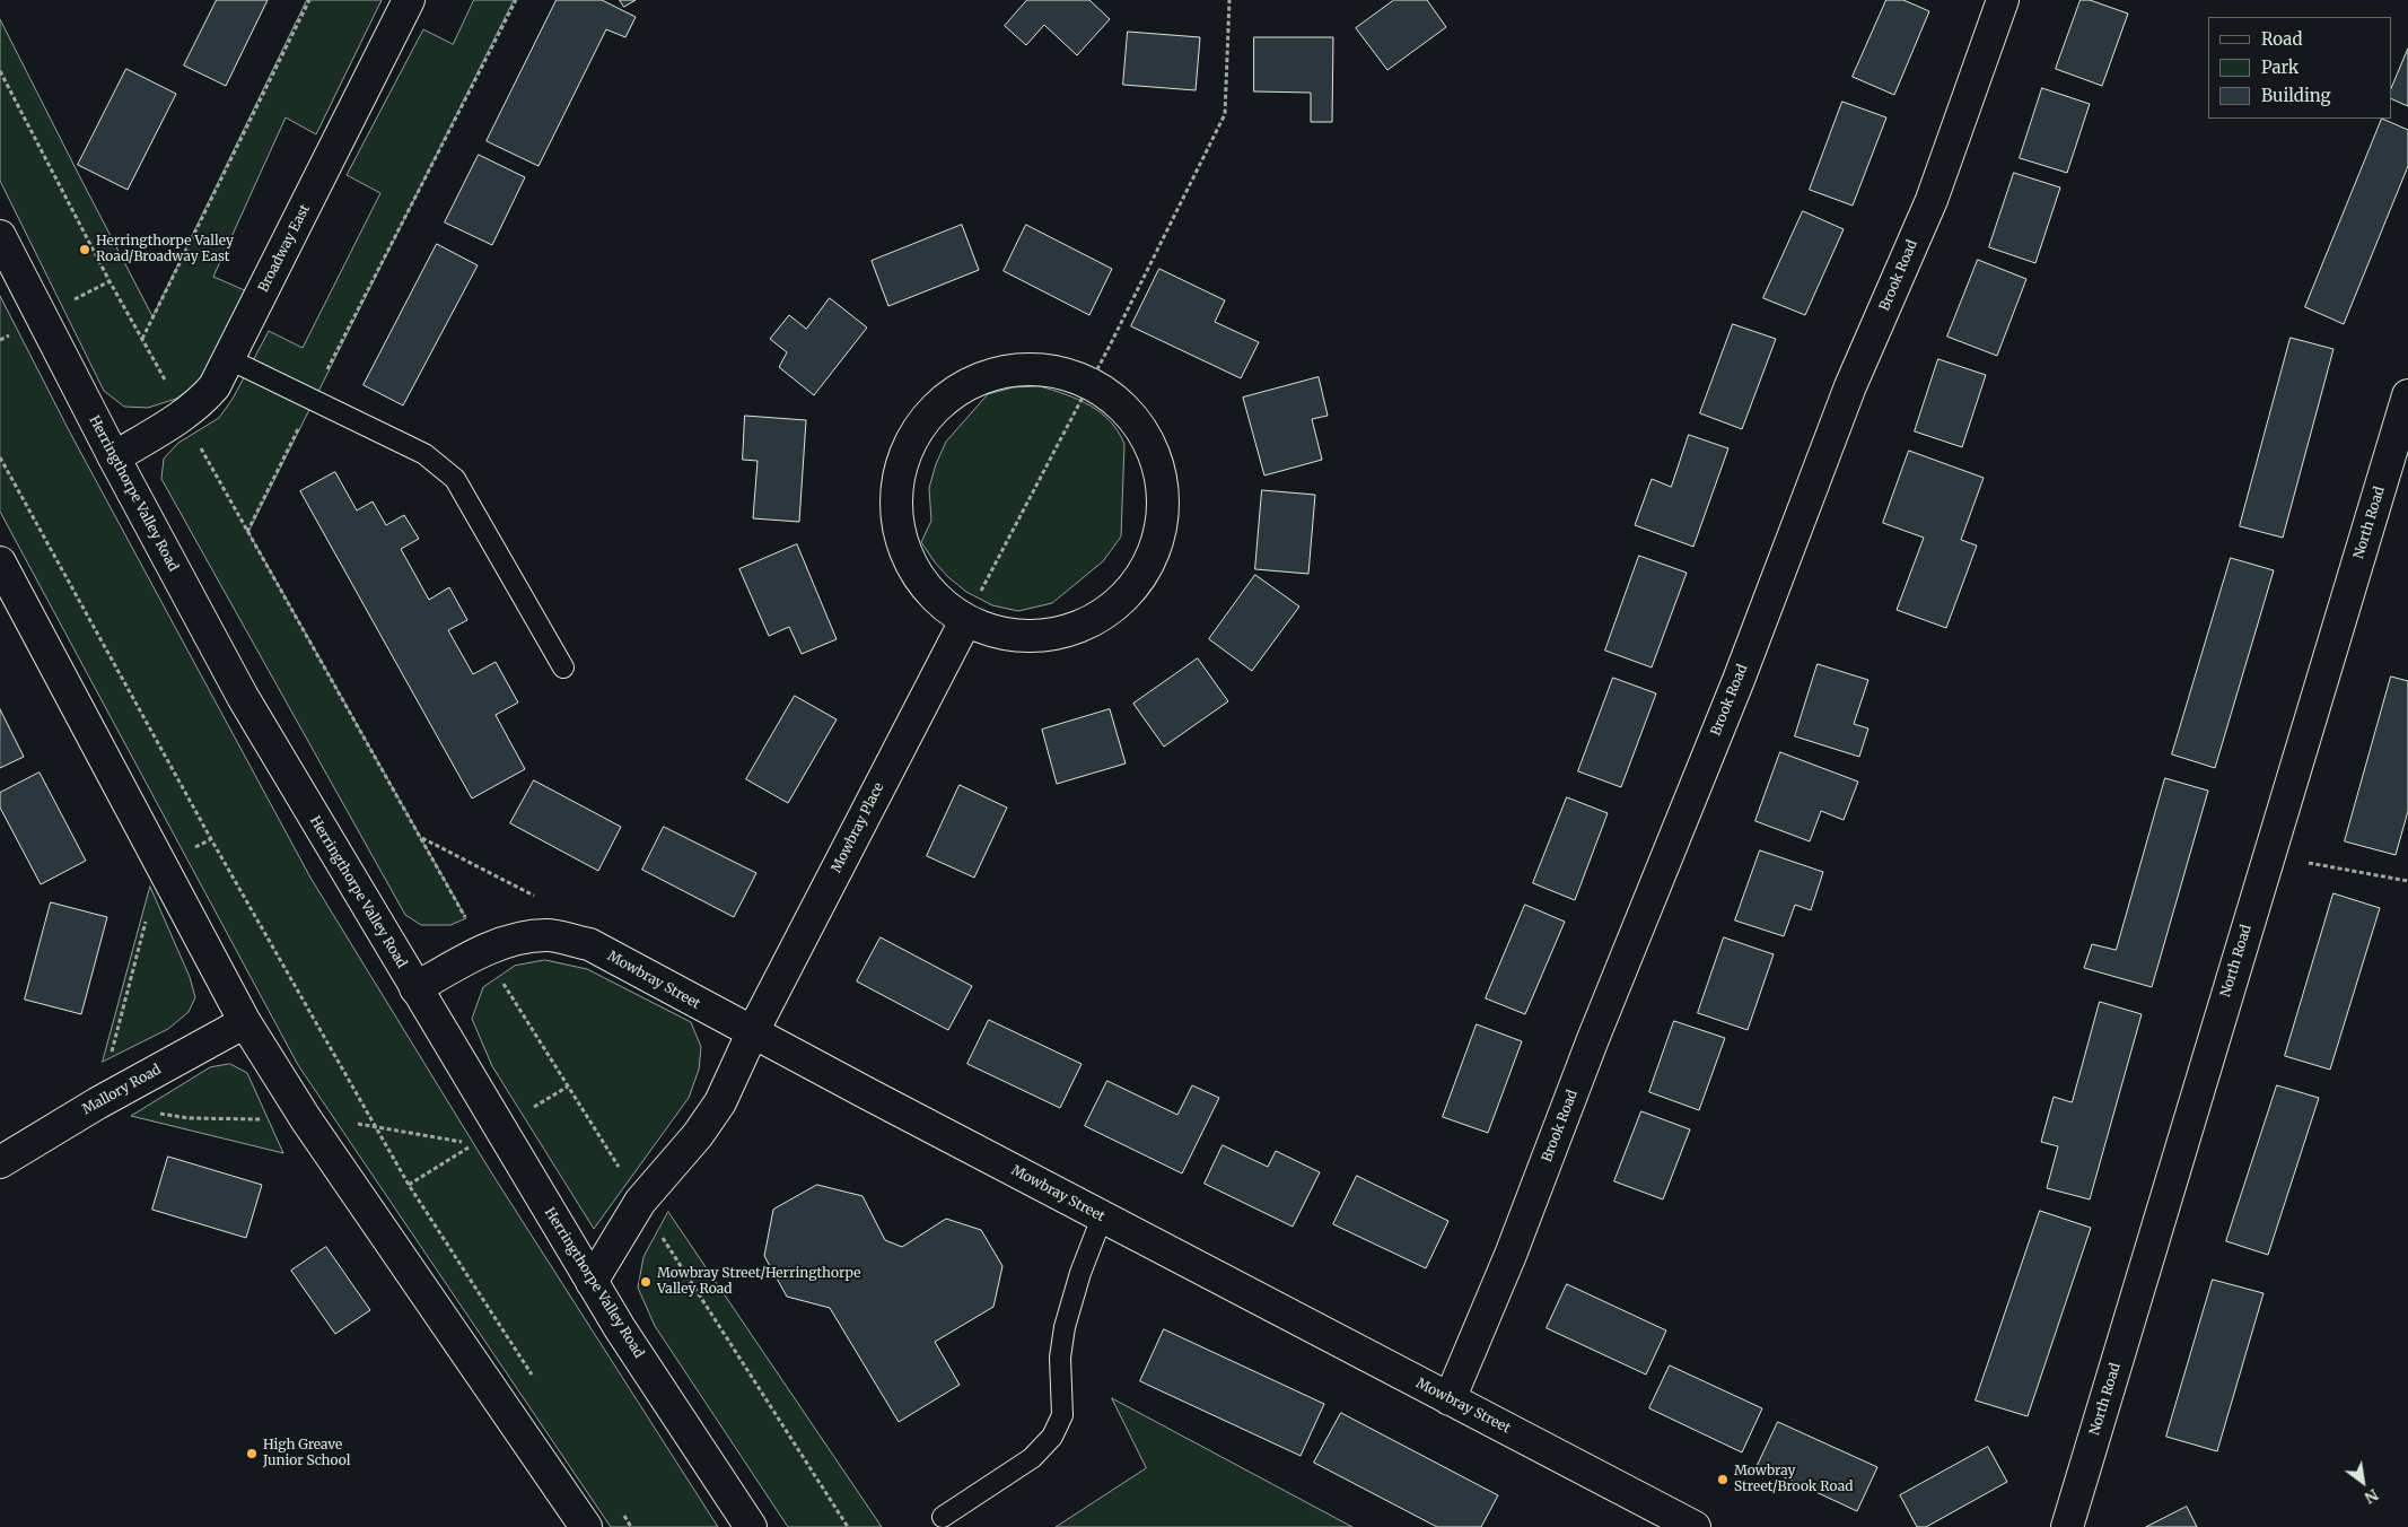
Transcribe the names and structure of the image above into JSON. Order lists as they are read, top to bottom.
{
  "streets": {
    "street": [
      "Broadway East",
      "Brook Road",
      "Herringthorpe Valley Road",
      "North Road",
      "Mowbray Place",
      "Mowbray Street",
      "Mallory Road"
    ]
  },
  "crossings": [
    ["Broadway East", "Herringthorpe Valley Road"],
    ["Brook Road", "Mowbray Street"],
    ["Herringthorpe Valley Road", "Mowbray Place"],
    ["Herringthorpe Valley Road", "Mowbray Street"],
    ["Mowbray Place", "Mowbray Street"]
  ],
  "places": [
    "Herringthorpe Valley Road/Broadway East",
    "Mowbray Street/Herringthorpe Valley Road",
    "High Greave Junior School",
    "Mowbray Street/Brook Road"
  ],
  "legend": ["Road", "Park", "Building"],
  "north": "bottom right"
}
